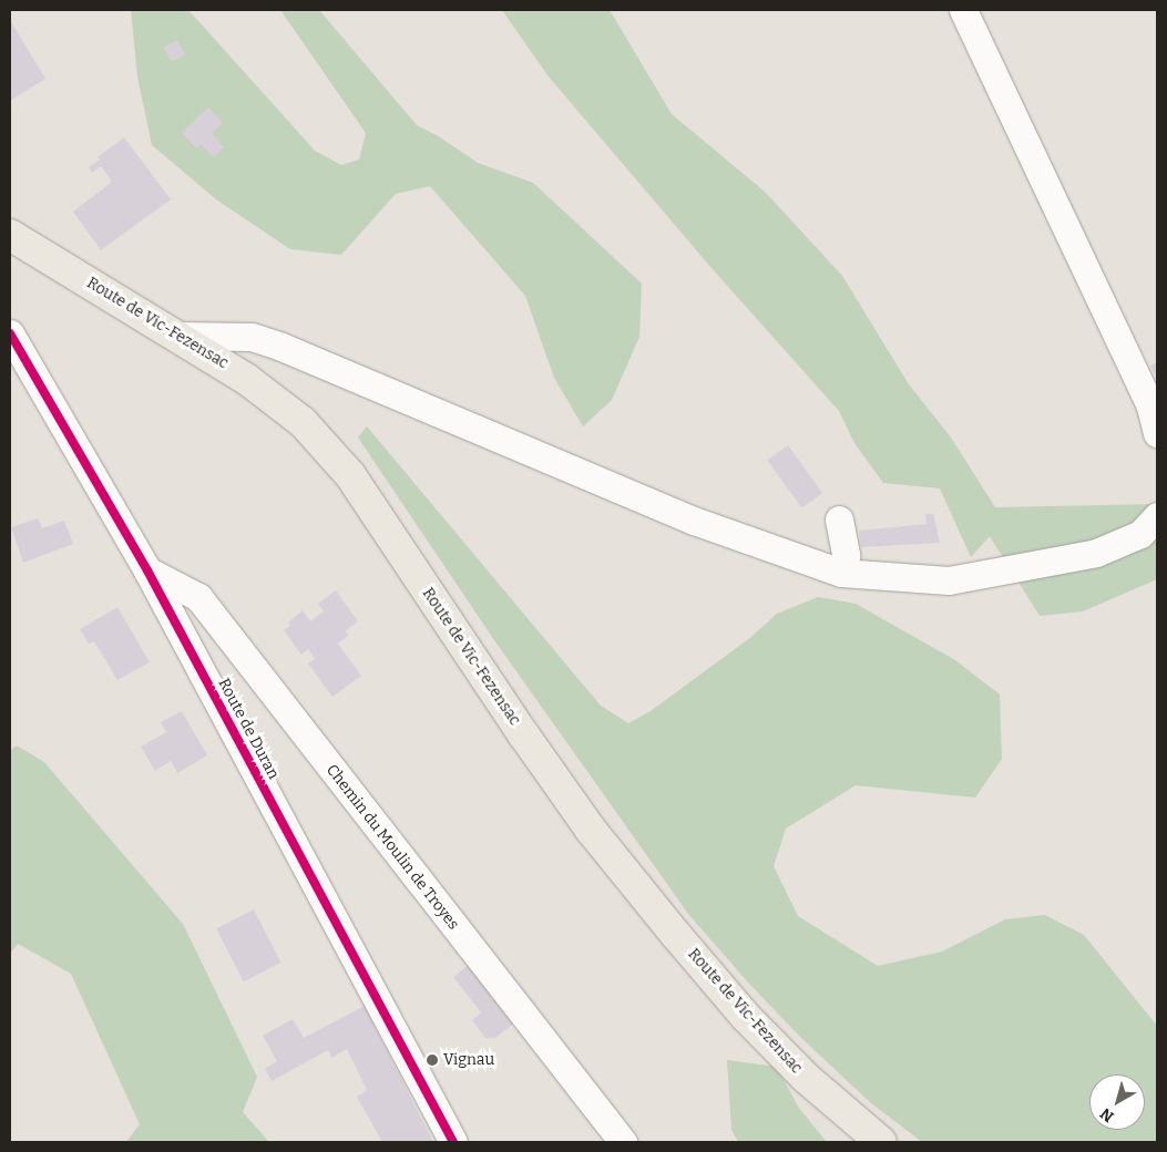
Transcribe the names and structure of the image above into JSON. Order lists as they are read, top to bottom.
{
  "streets": {
    "main road": ["Route de Vic-Fezensac"],
    "street": ["Route de Duran", "Chemin du Moulin de Troyes"]
  },
  "crossings": [
    ["Route de Duran", "Chemin du Moulin de Troyes"]
  ],
  "places": ["Vignau"],
  "north": "bottom left"
}
